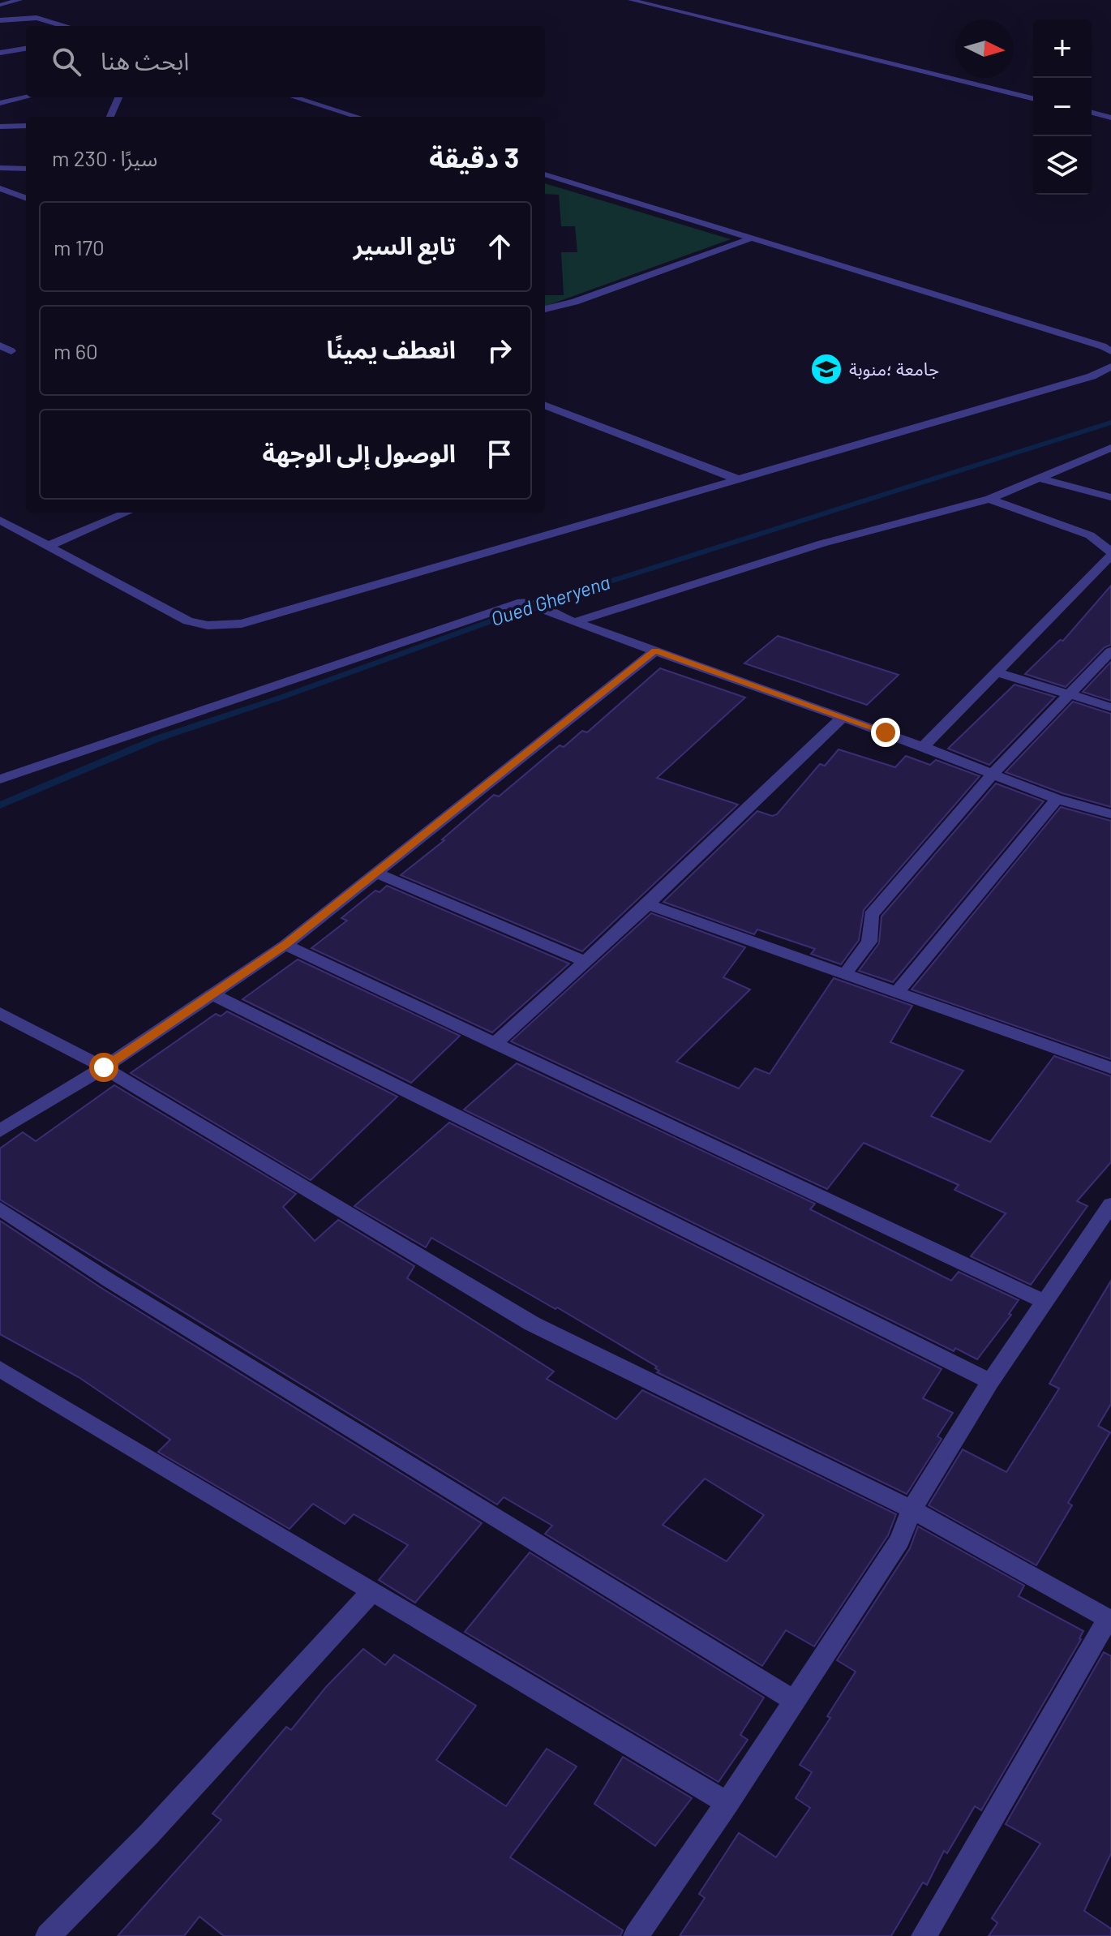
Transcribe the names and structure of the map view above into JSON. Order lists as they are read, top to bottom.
{
  "water": ["Oued Gheryena"],
  "places": {
    "school or university": ["جامعة ؛منوبة"]
  },
  "north": "right",
  "page": {
    "map_buttons": ["+", "−"],
    "search": "ابحث هنا",
    "heading": ["3 دقيقة", "سيرًا · 230 m"],
    "list": [
      ["تابع السير", "170 m"],
      ["انعطف يمينًا", "60 m"],
      "الوصول إلى الوجهة"
    ]
  }
}
